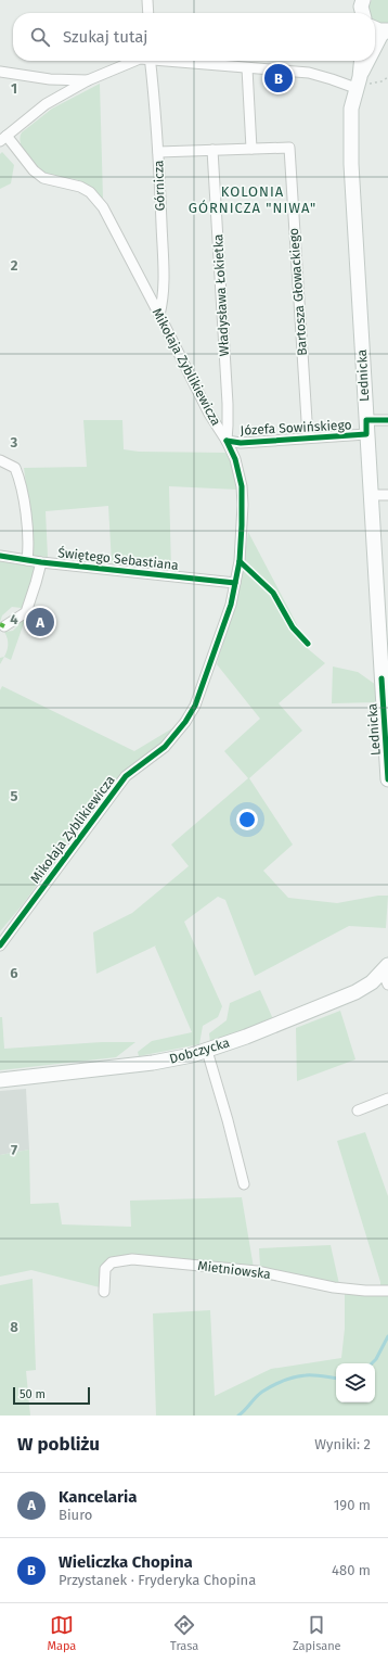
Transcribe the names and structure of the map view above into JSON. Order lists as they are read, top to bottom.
{
  "streets": {
    "main road": ["Lednicka", "Dobczycka"],
    "street": [
      "Górnicza",
      "Bartosza Głowackiego",
      "Władysława Łokietka",
      "Mikołaja Zyblikiewicza",
      "Józefa Sowińskiego",
      "Świętego Sebastiana",
      "Mietniowska"
    ]
  },
  "crossings": [
    ["Górnicza", "Bartosza Głowackiego"],
    ["Górnicza", "Mikołaja Zyblikiewicza"],
    ["Bartosza Głowackiego", "Władysława Łokietka"],
    ["Bartosza Głowackiego", "Józefa Sowińskiego"],
    ["Władysława Łokietka", "Mikołaja Zyblikiewicza"],
    ["Władysława Łokietka", "Józefa Sowińskiego"],
    ["Mikołaja Zyblikiewicza", "Józefa Sowińskiego"],
    ["Mikołaja Zyblikiewicza", "Świętego Sebastiana"],
    ["Lednicka", "Józefa Sowińskiego"]
  ],
  "districts": ["KOLONIA GÓRNICZA \"NIWA\""],
  "scale_bar": "50 m",
  "page": {
    "search": "Szukaj tutaj",
    "pins": ["B", "A"],
    "scale": "50 m",
    "heading": ["W pobliżu", "Wyniki: 2"],
    "list": [
      {
        "mark": "A",
        "name": "Kancelaria",
        "note": "Biuro",
        "value": "190 m"
      },
      {
        "mark": "B",
        "name": "Wieliczka Chopina",
        "note": "Przystanek · Fryderyka Chopina",
        "value": "480 m"
      }
    ],
    "nav": ["Mapa", "Trasa", "Zapisane"]
  },
  "grid": {
    "rows": [
      "1",
      "2",
      "3",
      "4",
      "5",
      "6",
      "7",
      "8"
    ]
  }
}
